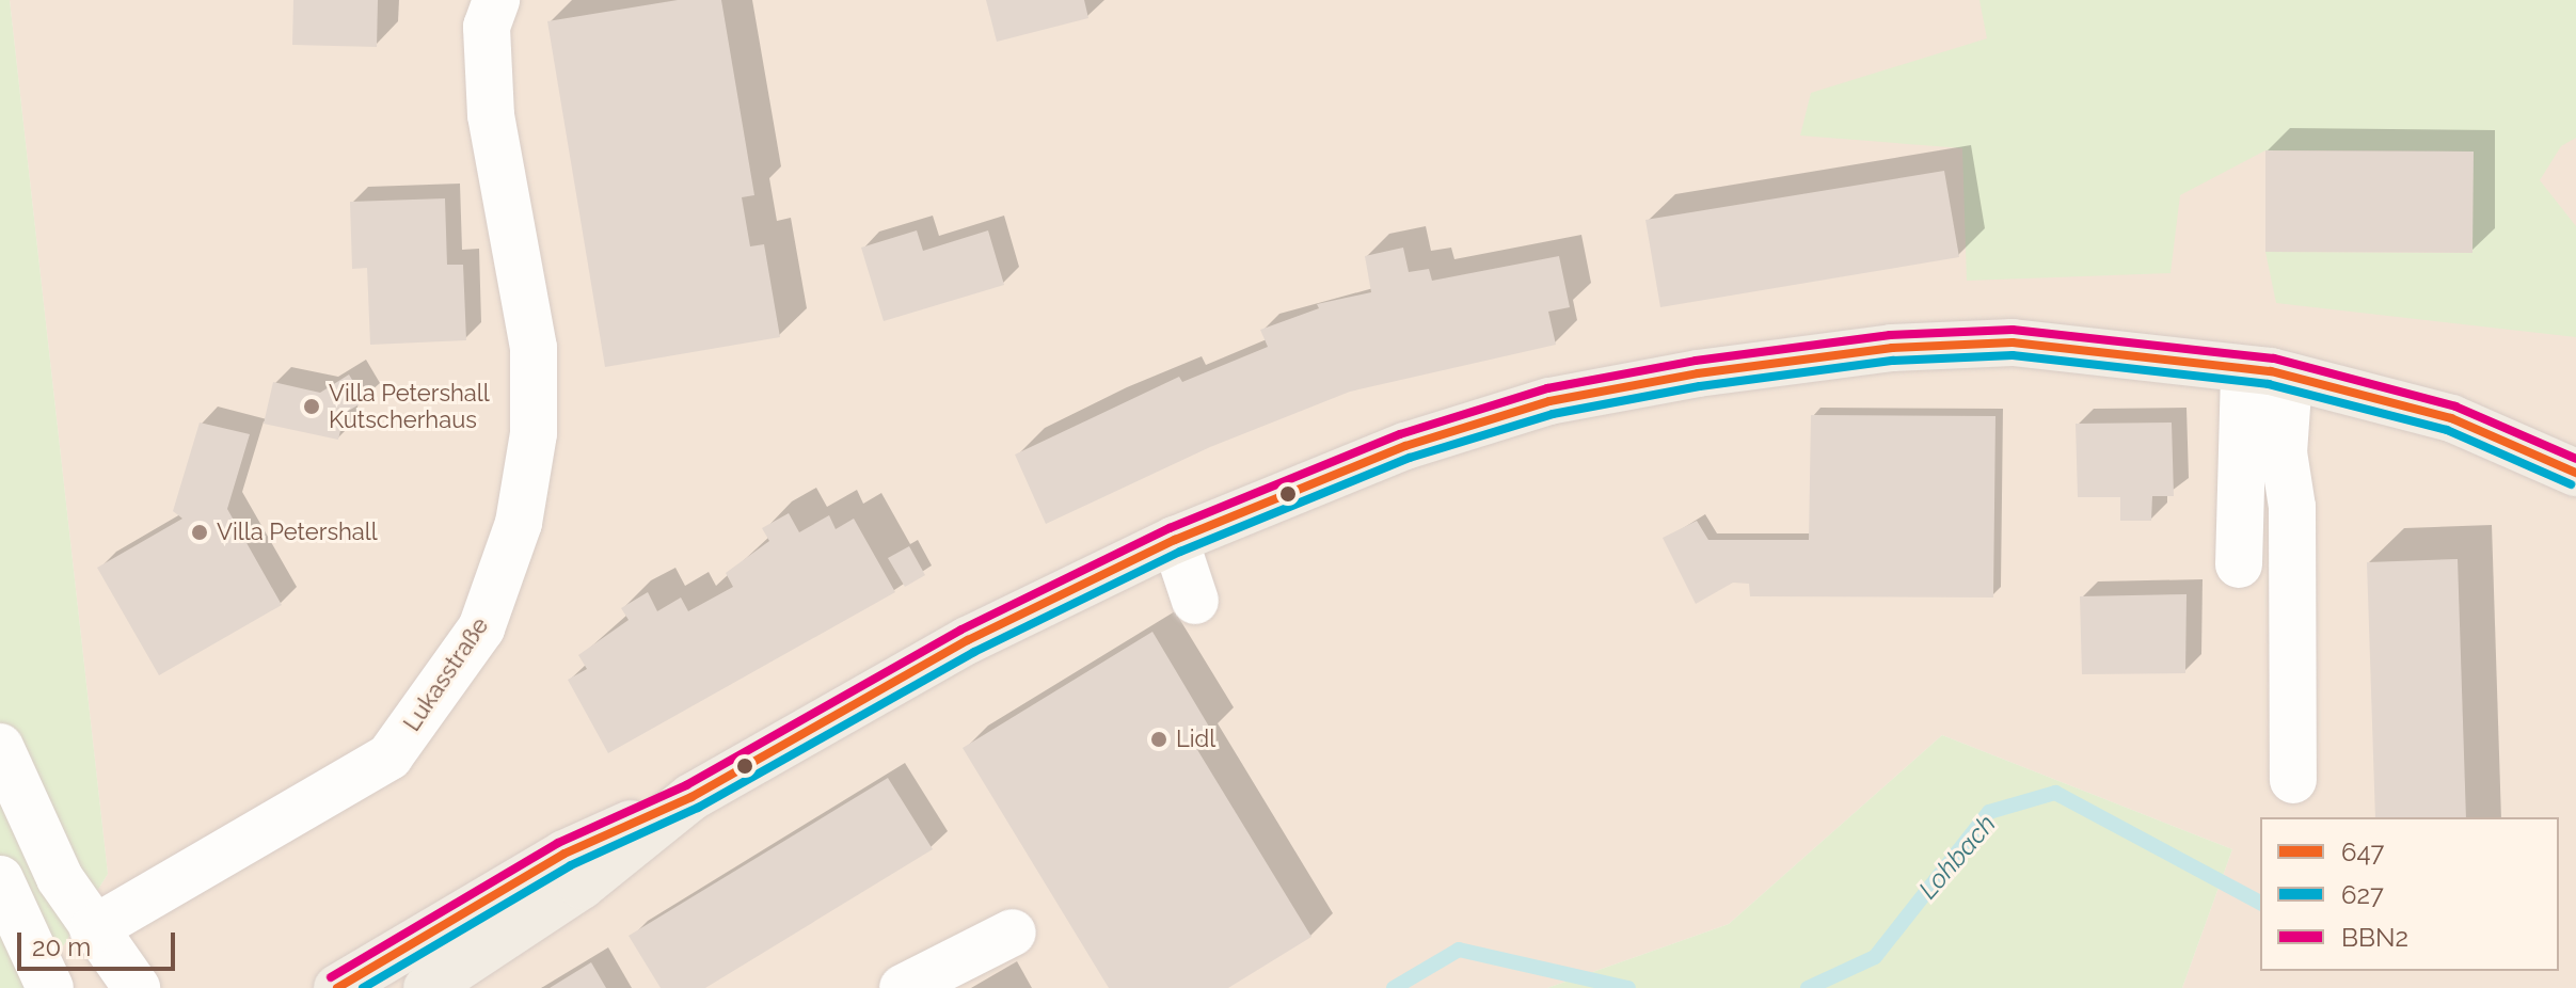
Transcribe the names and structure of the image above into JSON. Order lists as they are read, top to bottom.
{
  "streets": {
    "street": ["Lukasstraße"]
  },
  "water": ["Lohbach"],
  "places": ["Villa Petershall Kutscherhaus", "Villa Petershall", "Lidl"],
  "lines": ["transit line BBN2", "transit line 647", "transit line 627"],
  "legend": ["647", "627", "BBN2"],
  "scale_bar": "20 m"
}
